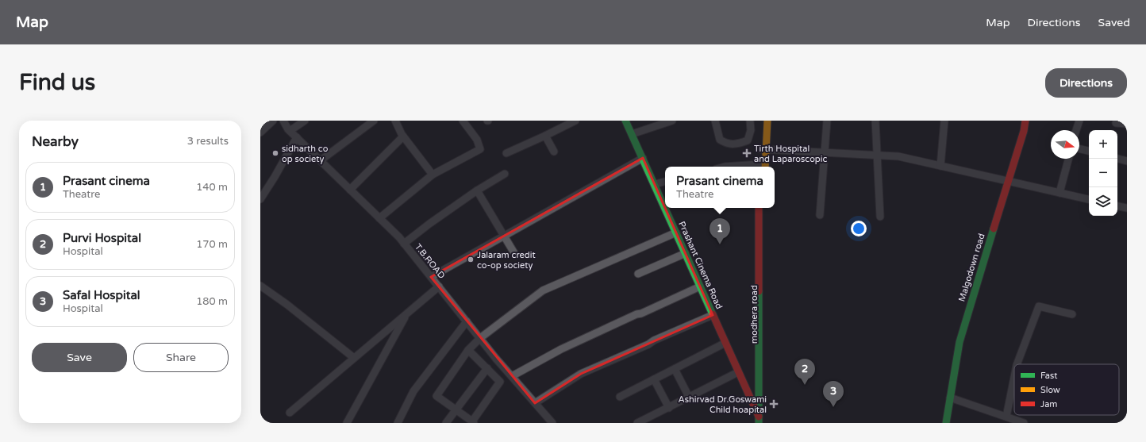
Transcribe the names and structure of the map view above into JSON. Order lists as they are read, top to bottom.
{
  "streets": {
    "street": [
      "T.B.ROAD",
      "Prashant Cinema Road",
      "Malgodown road",
      "modhera road"
    ]
  },
  "places": {
    "other": ["sidharth co op society", "Jalaram credit co-op society"],
    "health": ["Tirth Hospital and Laparoscopic", "Ashirvad Dr.Goswami Child hoapital"]
  },
  "legend": ["Fast", "Slow", "Jam"],
  "north": "right",
  "page": {
    "header": "Map",
    "nav": ["Map", "Directions", "Saved"],
    "buttons": [
      "Directions",
      ["Save", "Share"]
    ],
    "title": "Find us",
    "heading": ["Nearby", "3 results"],
    "map_buttons": ["+", "−"],
    "list": [
      {
        "mark": "1",
        "name": "Prasant cinema",
        "note": "Theatre",
        "value": "140 m"
      },
      {
        "mark": "2",
        "name": "Purvi Hospital",
        "note": "Hospital",
        "value": "170 m"
      },
      {
        "mark": "3",
        "name": "Safal Hospital",
        "note": "Hospital",
        "value": "180 m"
      }
    ],
    "popup": ["Prasant cinema", "Theatre"],
    "pins": ["1", "2", "3"]
  }
}
